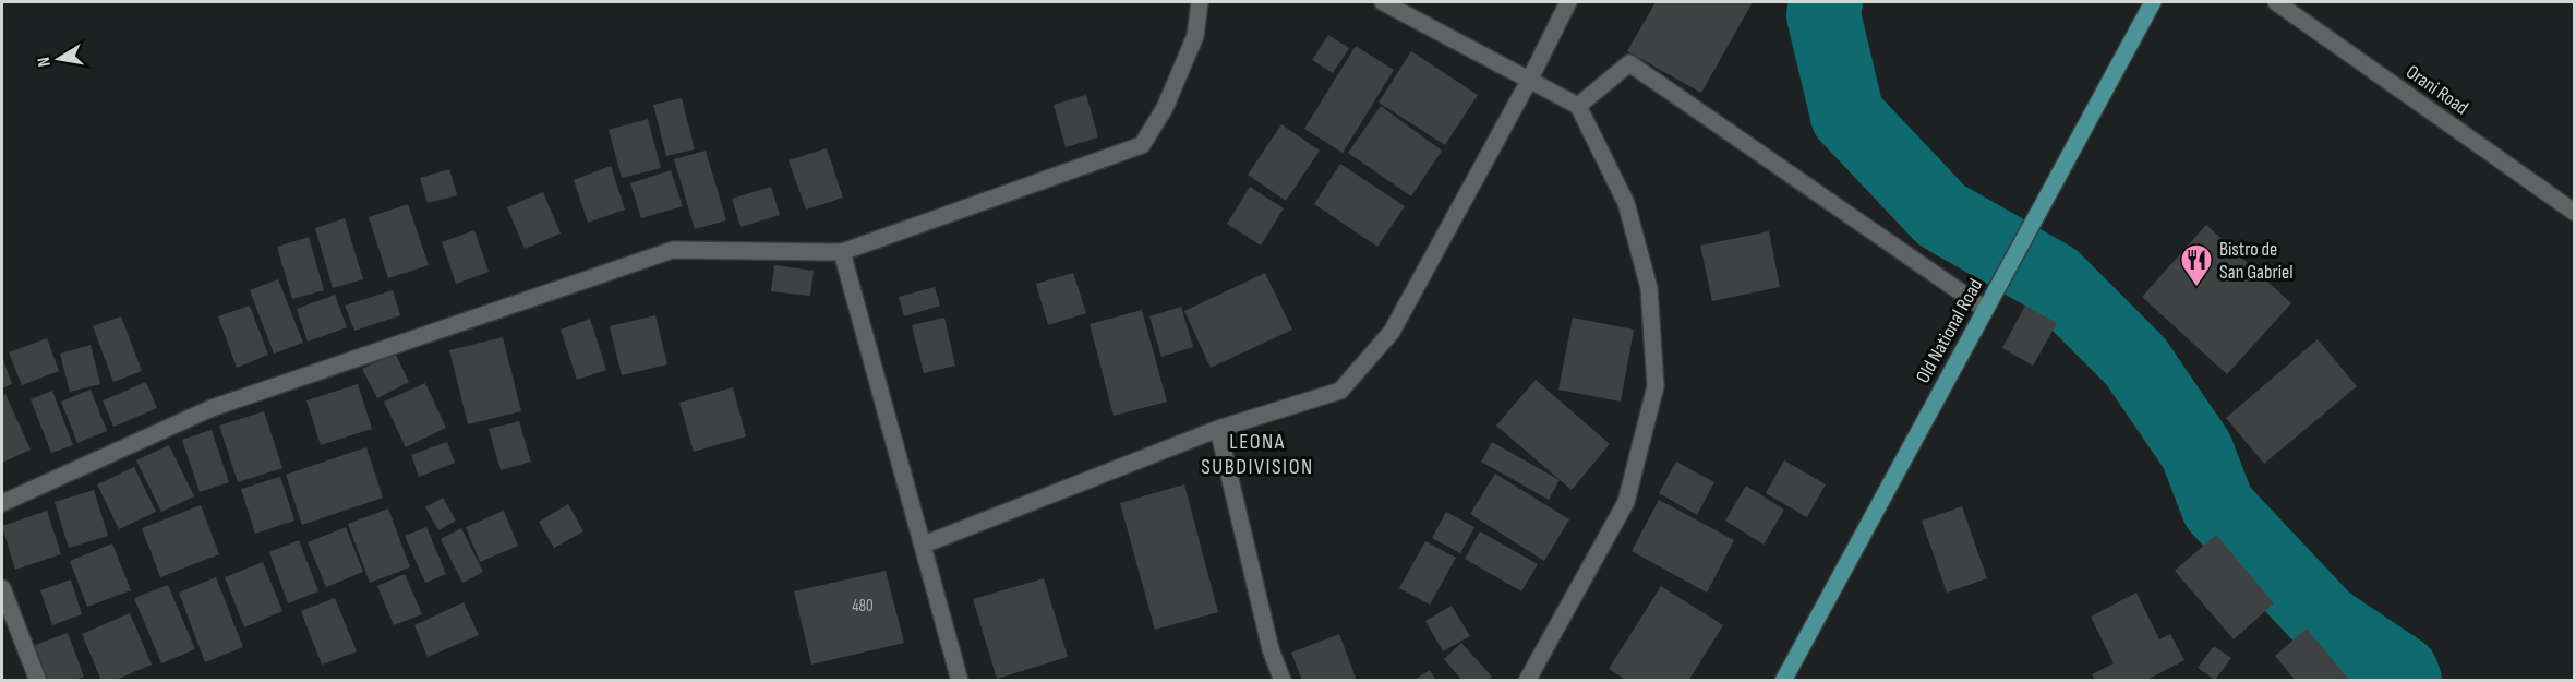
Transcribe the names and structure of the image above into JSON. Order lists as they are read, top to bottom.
{
  "streets": {
    "main road": ["Old National Road"],
    "street": ["Orani Road"]
  },
  "districts": ["LEONA SUBDIVISION"],
  "places": {
    "restaurant": ["Bistro de San Gabriel"]
  },
  "house_numbers": ["480"],
  "north": "left"
}
